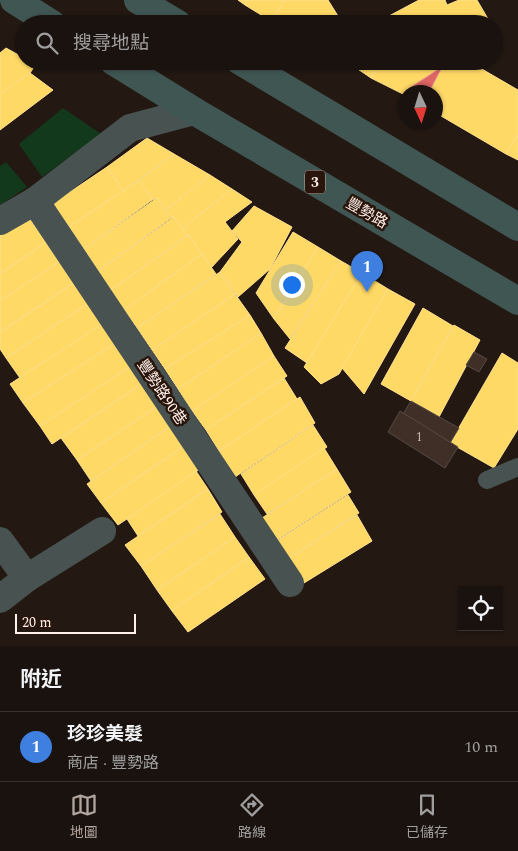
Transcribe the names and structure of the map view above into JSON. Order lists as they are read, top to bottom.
{
  "streets": {
    "main road": ["3", "豐勢路"],
    "street": ["豐勢路90巷"]
  },
  "house_numbers": ["1"],
  "scale_bar": "20 m",
  "north": "bottom",
  "page": {
    "search": "搜尋地點",
    "pins": "1",
    "scale": "20 m",
    "heading": "附近",
    "list": [
      {
        "mark": "1",
        "name": "珍珍美髮",
        "note": "商店 · 豐勢路",
        "value": "10 m"
      }
    ],
    "nav": ["地圖", "路線", "已儲存"]
  }
}
